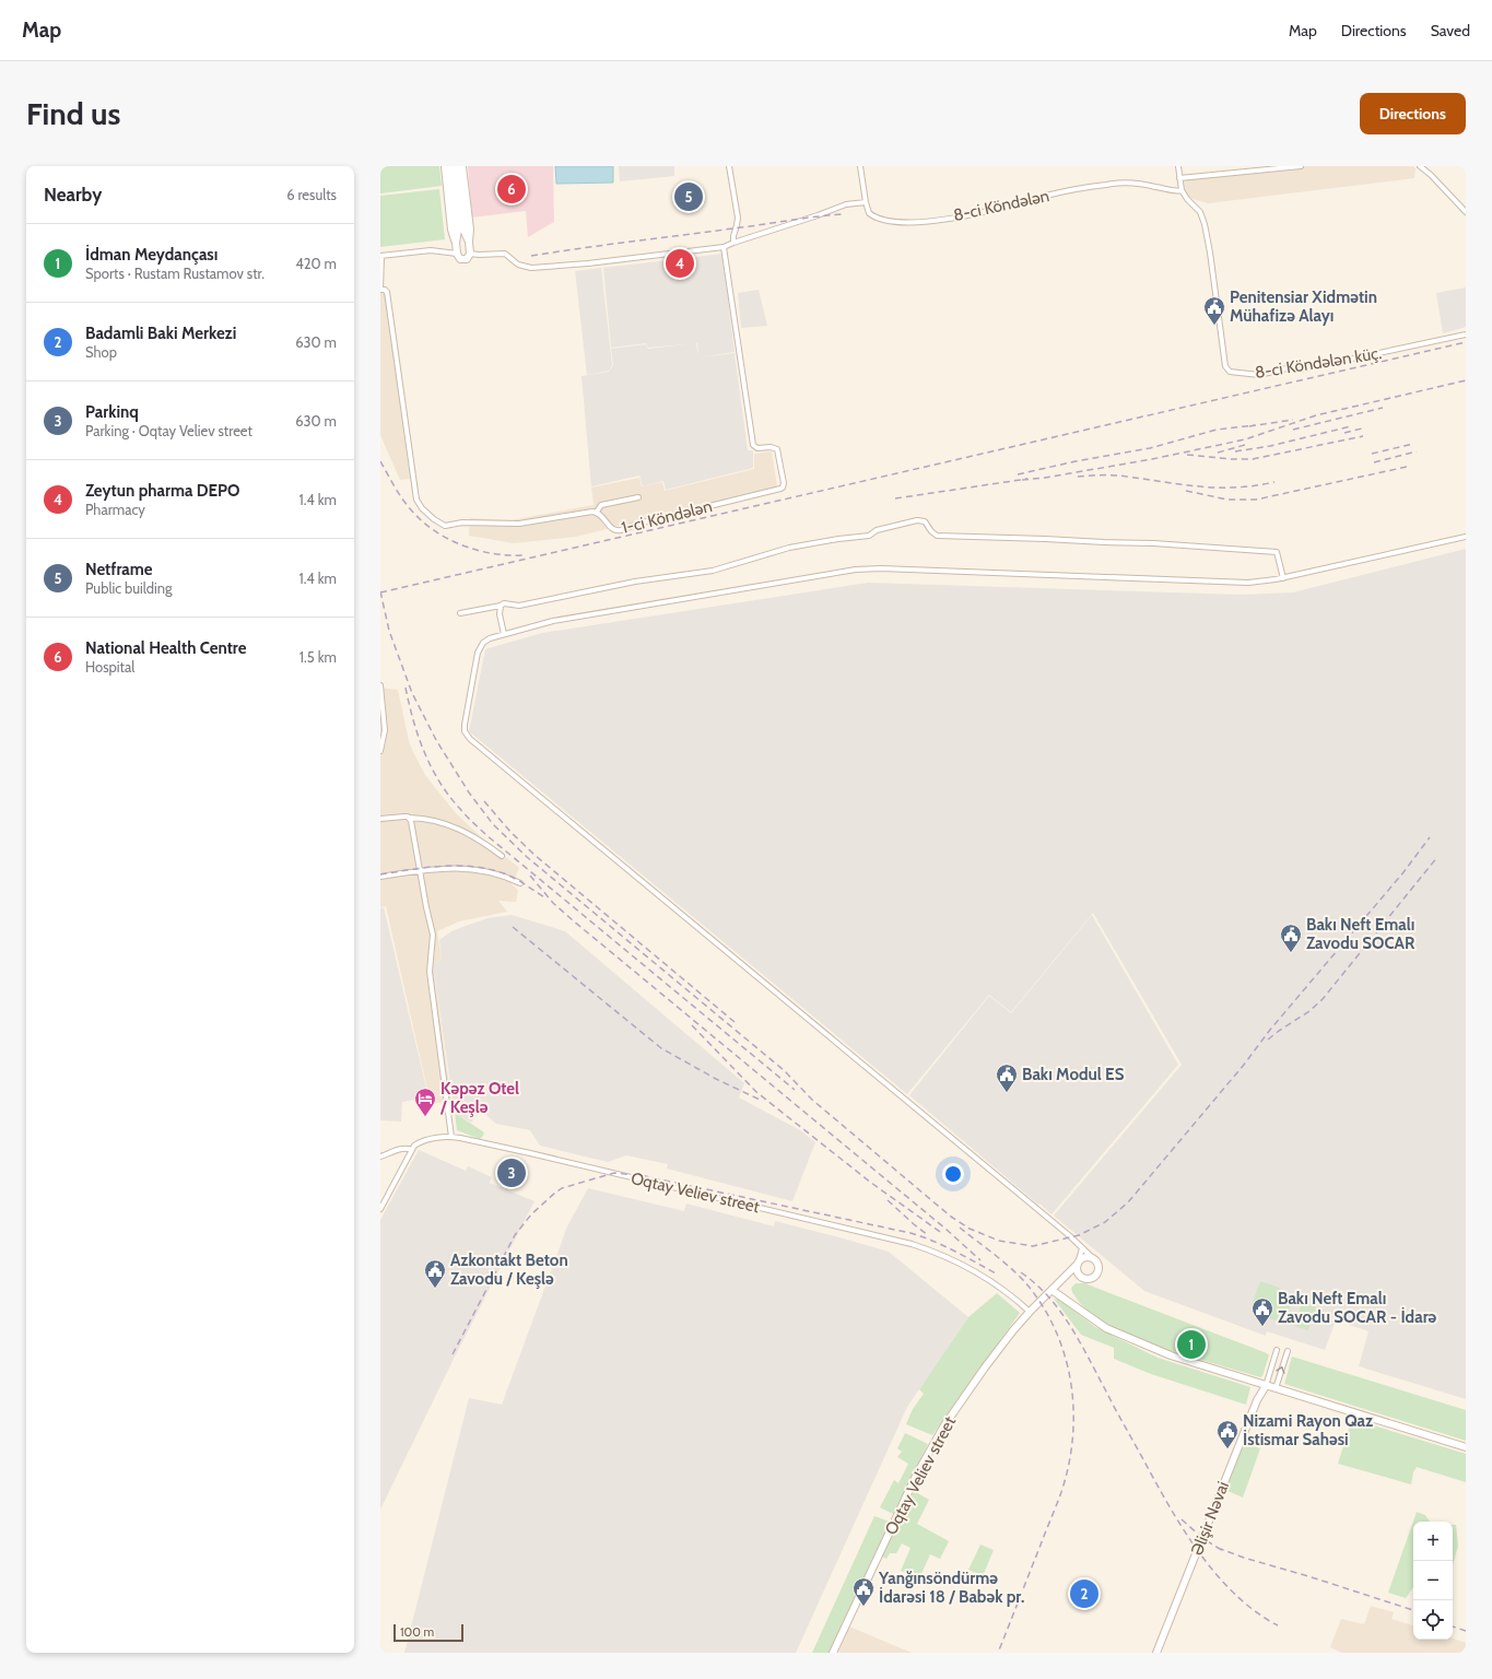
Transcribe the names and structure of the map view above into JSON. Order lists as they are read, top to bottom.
{
  "streets": {
    "street": [
      "8-ci Köndələn",
      "8-ci Köndələn küç.",
      "1-ci Köndələn",
      "Oqtay Veliev street",
      "Əlişir Nəvai"
    ]
  },
  "crossings": [
    ["8-ci Köndələn", "8-ci Köndələn küç."]
  ],
  "places": {
    "public building": [
      "Penitensiar Xidmətin Mühafizə Alayı",
      "Bakı Neft Emalı Zavodu SOCAR",
      "Bakı Modul ES",
      "Azkontakt Beton Zavodu / Keşlə",
      "Bakı Neft Emalı Zavodu SOCAR - İdarə",
      "Nizami Rayon Qaz İstismar Sahəsi",
      "Yanğınsöndürmə İdarəsi 18 / Babək pr."
    ],
    "hotel": ["Kəpəz Otel / Keşlə"]
  },
  "scale_bar": "100 m",
  "page": {
    "header": "Map",
    "nav": ["Map", "Directions", "Saved"],
    "buttons": "Directions",
    "title": "Find us",
    "heading": ["Nearby", "6 results"],
    "pins": [
      "6",
      "5",
      "4",
      "3",
      "1",
      "2"
    ],
    "list": [
      {
        "mark": "1",
        "name": "İdman Meydançası",
        "note": "Sports · Rustam Rustamov str.",
        "value": "420 m"
      },
      {
        "mark": "2",
        "name": "Badamli Baki Merkezi",
        "note": "Shop",
        "value": "630 m"
      },
      {
        "mark": "3",
        "name": "Parkinq",
        "note": "Parking · Oqtay Veliev street",
        "value": "630 m"
      },
      {
        "mark": "4",
        "name": "Zeytun pharma DEPO",
        "note": "Pharmacy",
        "value": "1.4 km"
      },
      {
        "mark": "5",
        "name": "Netframe",
        "note": "Public building",
        "value": "1.4 km"
      },
      {
        "mark": "6",
        "name": "National Health Centre",
        "note": "Hospital",
        "value": "1.5 km"
      }
    ],
    "map_buttons": ["+", "−"],
    "scale": "100 m"
  }
}
